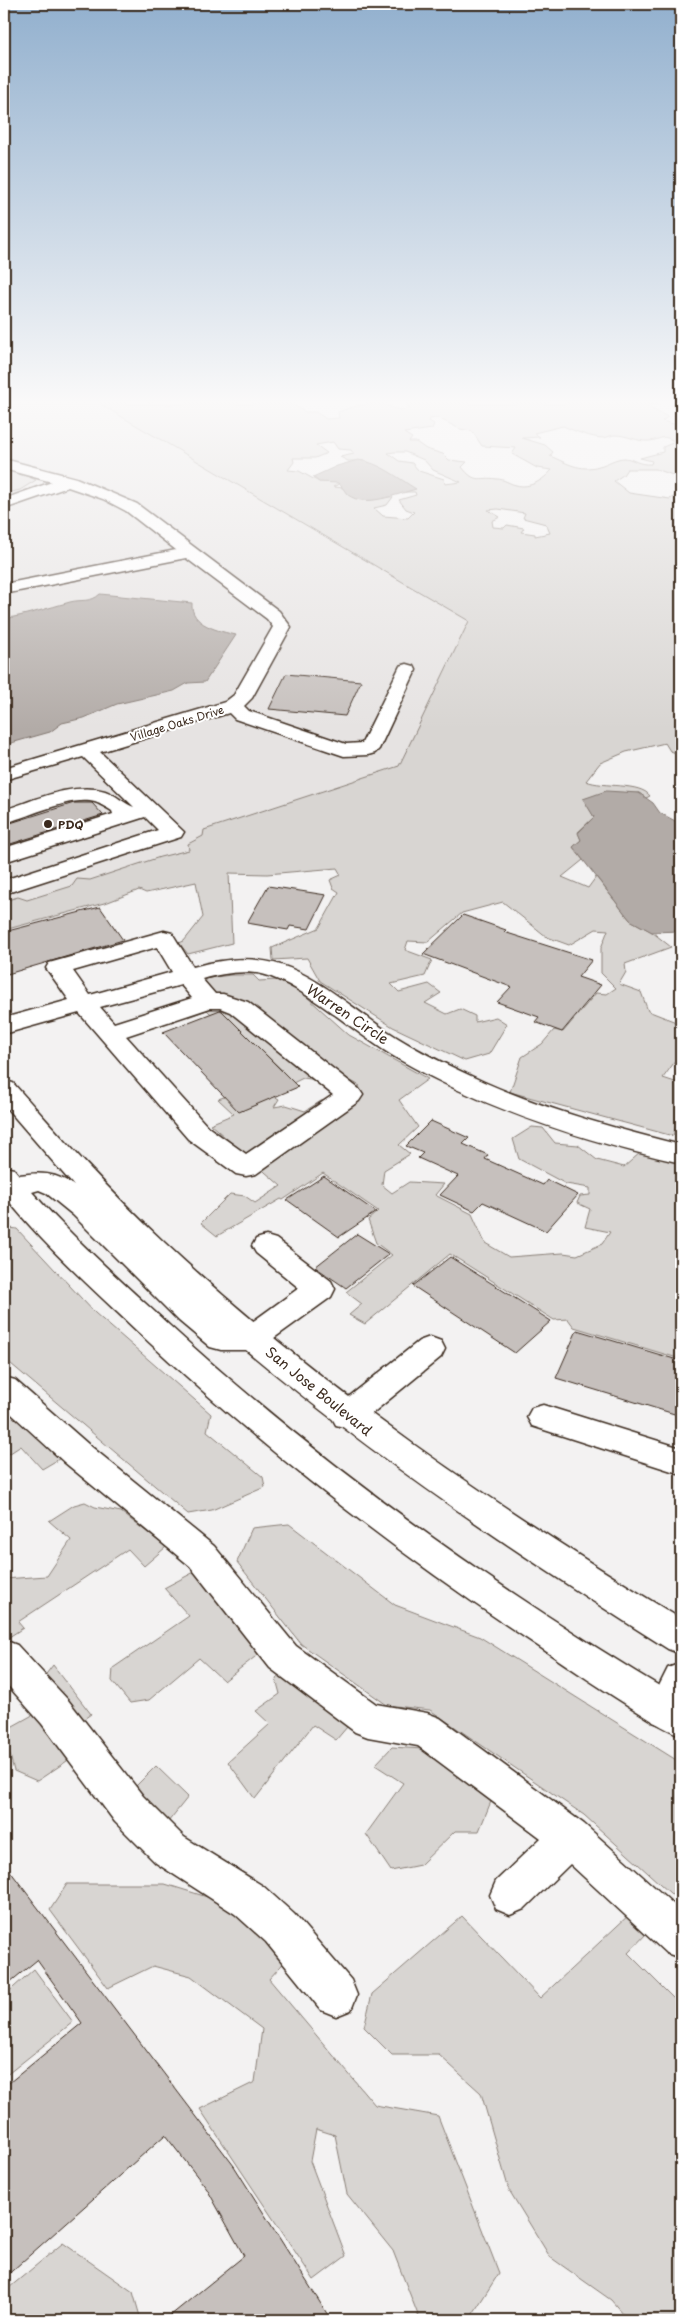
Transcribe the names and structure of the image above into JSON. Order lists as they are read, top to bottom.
{
  "streets": {
    "main road": ["Village Oaks Drive", "Warren Circle", "San Jose Boulevard"]
  },
  "places": ["PDQ"]
}
